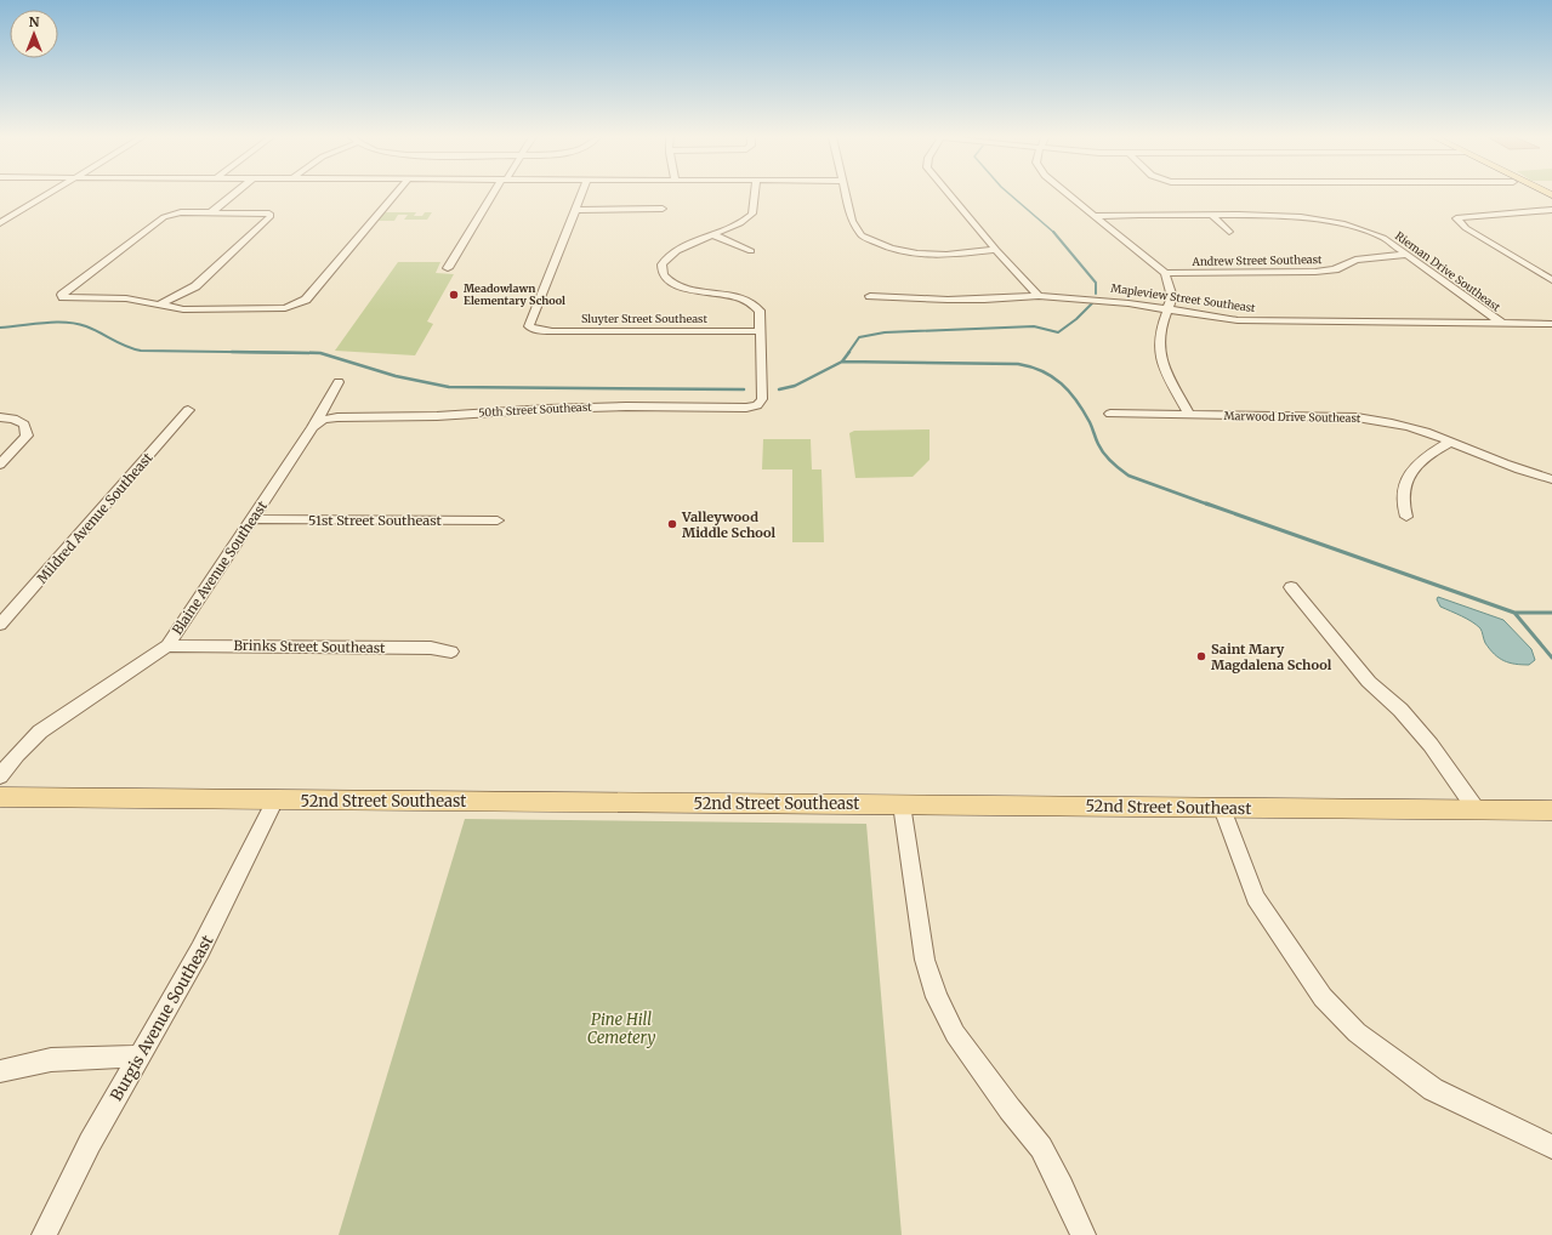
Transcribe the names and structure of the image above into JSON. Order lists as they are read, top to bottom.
{
  "streets": {
    "main road": ["52nd Street Southeast"],
    "street": [
      "Andrew Street Southeast",
      "Rieman Drive Southeast",
      "Mapleview Street Southeast",
      "Sluyter Street Southeast",
      "50th Street Southeast",
      "Marwood Drive Southeast",
      "Mildred Avenue Southeast",
      "51st Street Southeast",
      "Blaine Avenue Southeast",
      "Brinks Street Southeast",
      "Burgis Avenue Southeast"
    ]
  },
  "crossings": [
    ["Andrew Street Southeast", "Rieman Drive Southeast"],
    ["Rieman Drive Southeast", "Mapleview Street Southeast"],
    ["Sluyter Street Southeast", "50th Street Southeast"],
    ["50th Street Southeast", "Blaine Avenue Southeast"],
    ["51st Street Southeast", "Blaine Avenue Southeast"],
    ["Blaine Avenue Southeast", "Brinks Street Southeast"],
    ["52nd Street Southeast", "Burgis Avenue Southeast"]
  ],
  "parks": ["Pine Hill Cemetery"],
  "places": ["Meadowlawn Elementary School", "Valleywood Middle School", "Saint Mary Magdalena School"],
  "north": "top"
}
